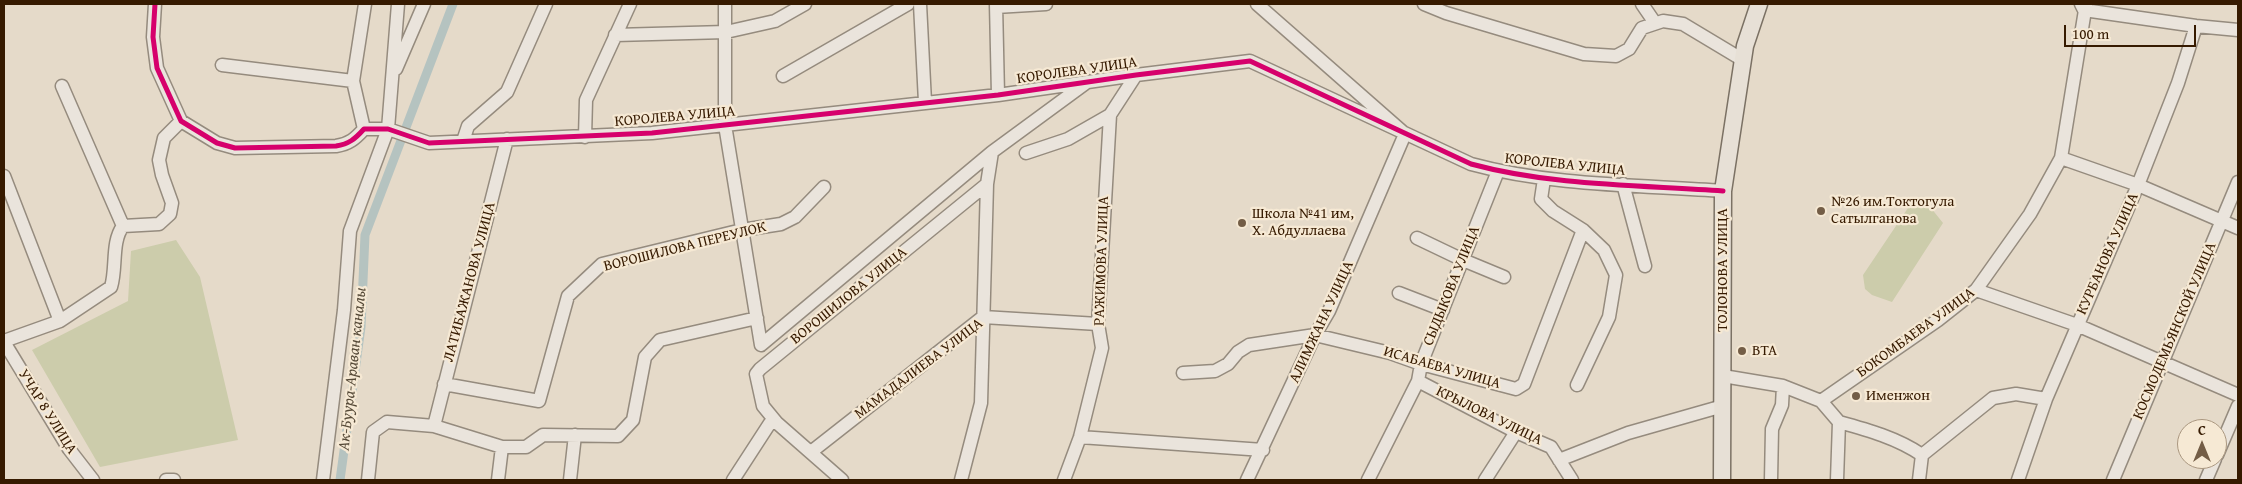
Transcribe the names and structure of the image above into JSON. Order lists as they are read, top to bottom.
{
  "streets": {
    "main road": ["ТОЛОНОВА УЛИЦА"],
    "street": [
      "КОРОЛЕВА УЛИЦА",
      "ВОРОШИЛОВА ПЕРЕУЛОК",
      "КУРБАНОВА УЛИЦА",
      "РАЖИМОВА УЛИЦА",
      "ЛАТИБАЖАНОВА УЛИЦА",
      "СЫДЫКОВА УЛИЦА",
      "ВОРОШИЛОВА УЛИЦА",
      "АЛИМЖАНА УЛИЦА",
      "КОСМОДЕМЬЯНСКОЙ УЛИЦА",
      "БОКОМБАЕВА УЛИЦА",
      "ИСАБАЕВА УЛИЦА",
      "МАМАДАЛИЕВА УЛИЦА",
      "УЧАР 8 УЛИЦА",
      "КРЫЛОВА УЛИЦА"
    ]
  },
  "crossings": [
    ["КОРОЛЕВА УЛИЦА", "РАЖИМОВА УЛИЦА"],
    ["КОРОЛЕВА УЛИЦА", "ТОЛОНОВА УЛИЦА"],
    ["КОРОЛЕВА УЛИЦА", "ЛАТИБАЖАНОВА УЛИЦА"],
    ["КОРОЛЕВА УЛИЦА", "СЫДЫКОВА УЛИЦА"],
    ["КОРОЛЕВА УЛИЦА", "ВОРОШИЛОВА УЛИЦА"],
    ["КОРОЛЕВА УЛИЦА", "АЛИМЖАНА УЛИЦА"],
    ["ВОРОШИЛОВА ПЕРЕУЛОК", "ЛАТИБАЖАНОВА УЛИЦА"],
    ["РАЖИМОВА УЛИЦА", "МАМАДАЛИЕВА УЛИЦА"],
    ["СЫДЫКОВА УЛИЦА", "ИСАБАЕВА УЛИЦА"],
    ["СЫДЫКОВА УЛИЦА", "КРЫЛОВА УЛИЦА"],
    ["АЛИМЖАНА УЛИЦА", "ИСАБАЕВА УЛИЦА"]
  ],
  "water": ["Ак-Буура-Араван каналы"],
  "places": [
    "№26 им.Токтогула Сатылганова",
    "Школа №41 им, Х. Абдуллаева",
    "BTA",
    "Именжон"
  ],
  "scale_bar": "100 m",
  "north": "top"
}
